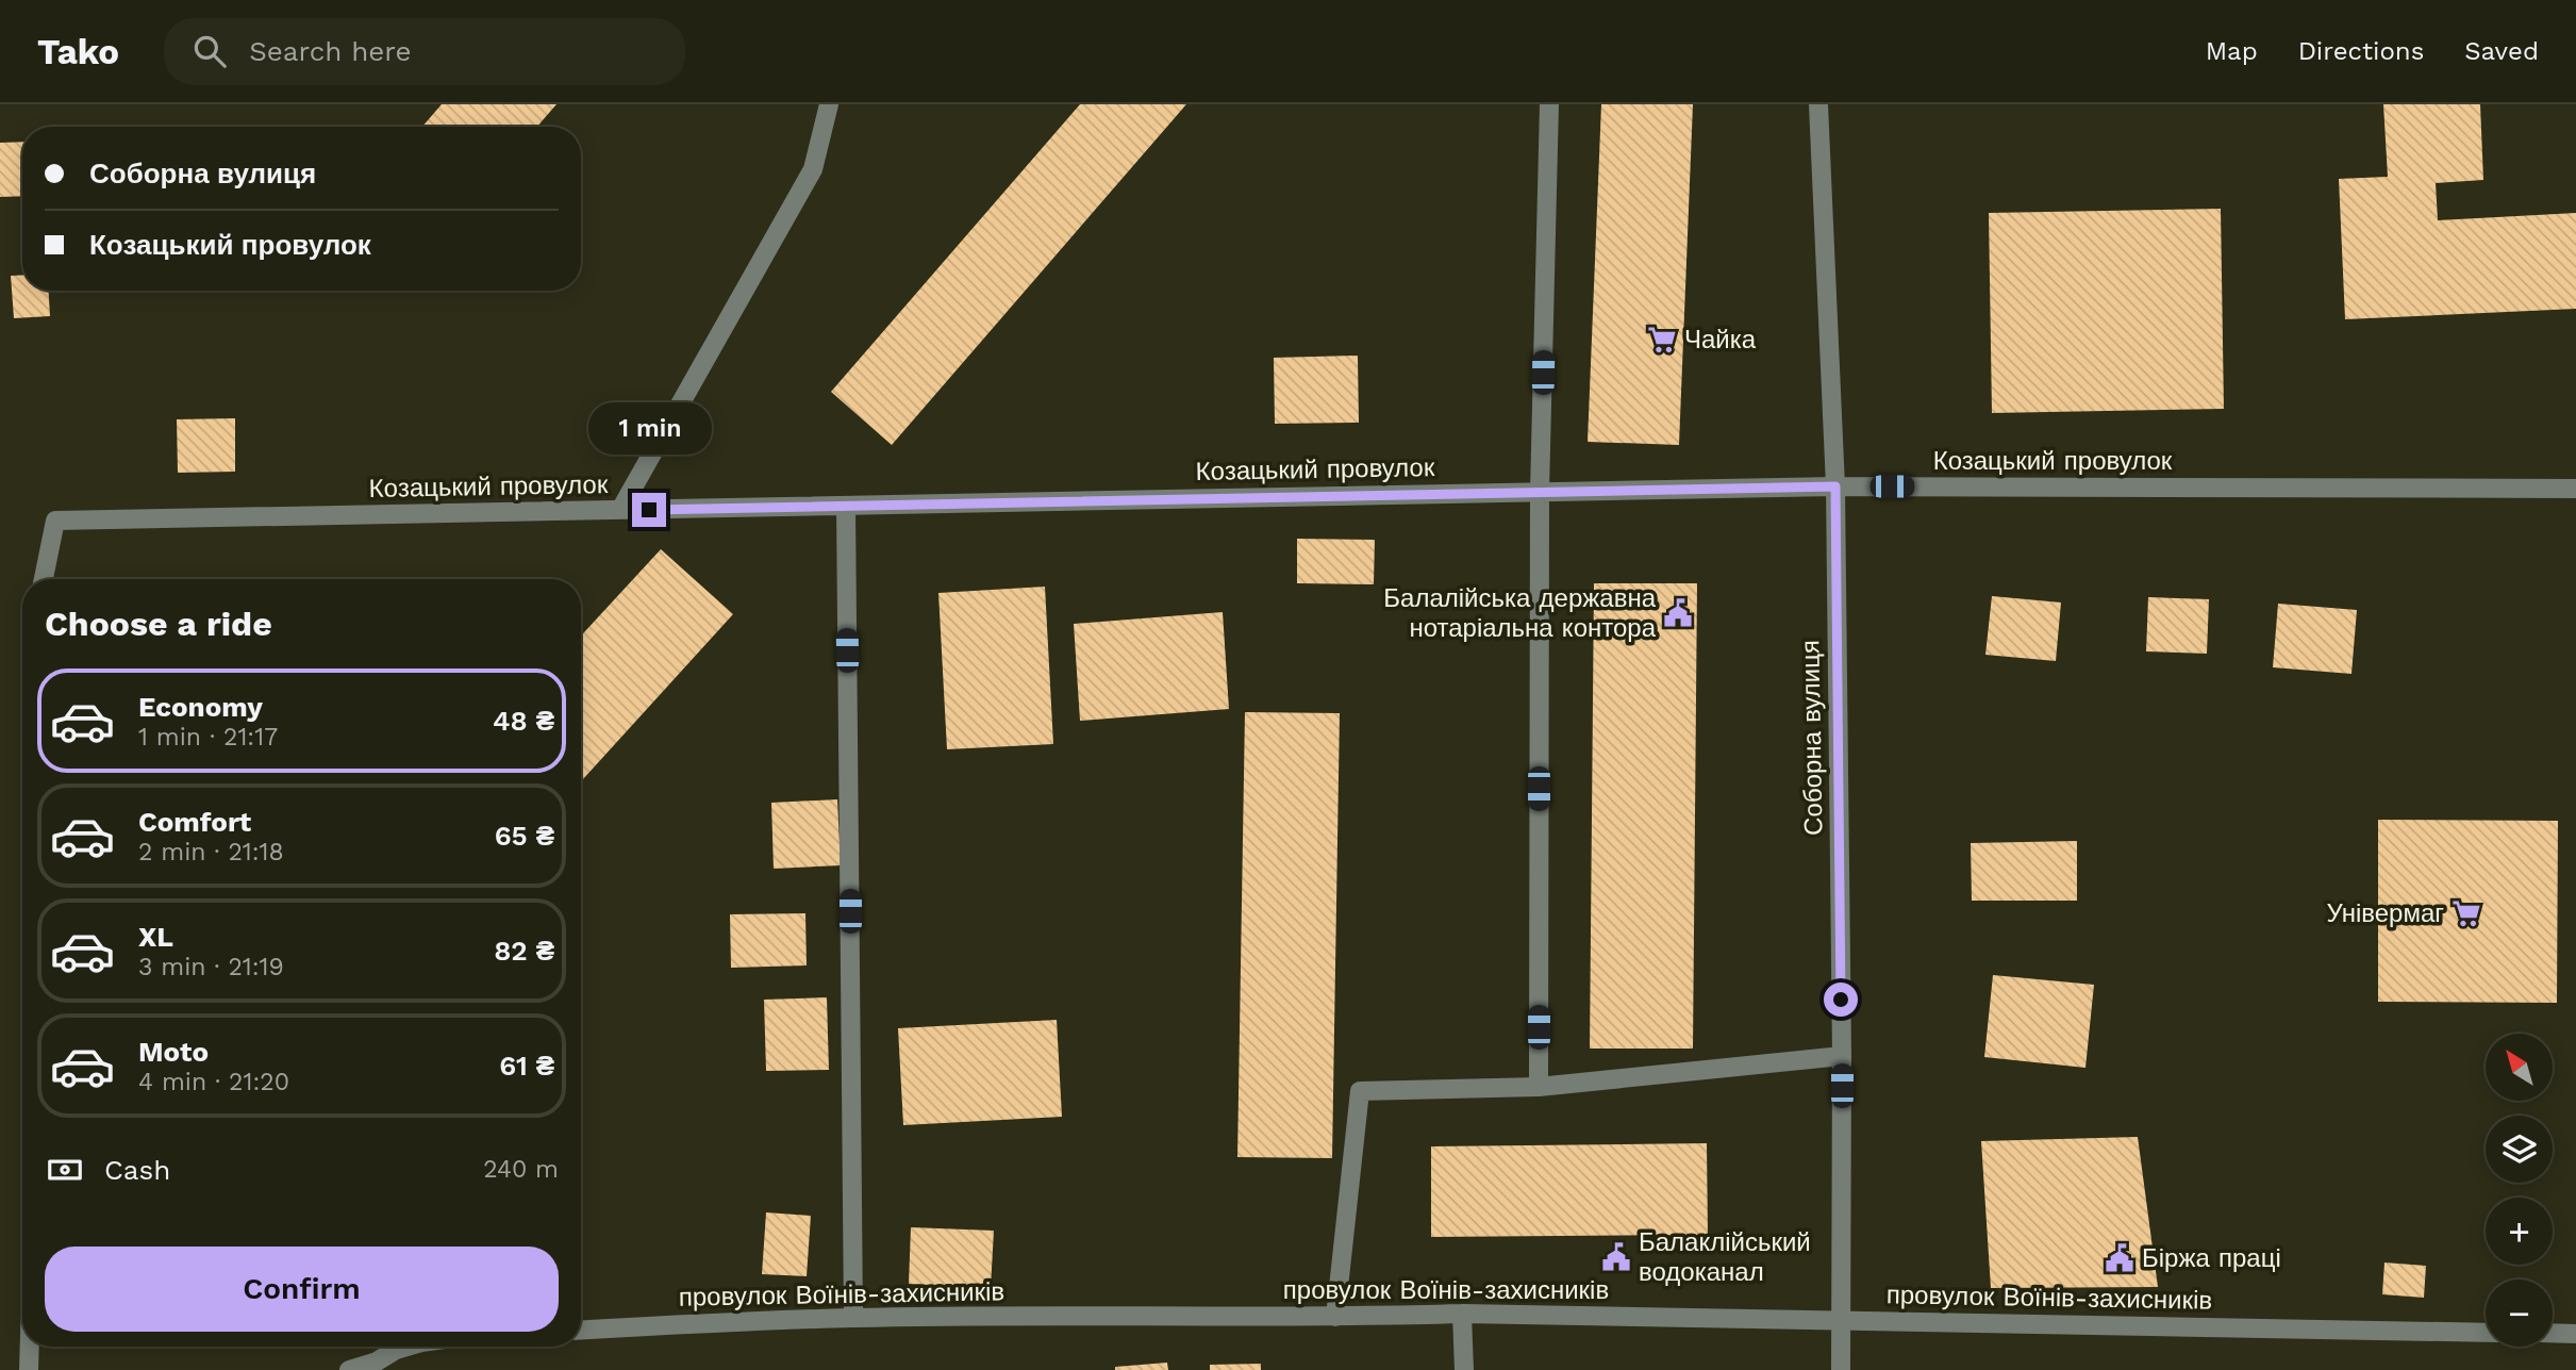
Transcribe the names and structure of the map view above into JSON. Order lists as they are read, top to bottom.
{
  "streets": {
    "street": ["Козацький провулок", "Соборна вулиця", "провулок Воїнів-захисників"]
  },
  "crossings": [
    ["Козацький провулок", "Соборна вулиця"],
    ["Соборна вулиця", "провулок Воїнів-захисників"]
  ],
  "places": {
    "supermarket": ["Чайка", "Універмаг"],
    "public building": ["Балалійська державна нотаріальна контора", "Балаклійський водоканал", "Біржа праці"]
  },
  "north": "top left",
  "page": {
    "header": "Tako",
    "search": "Search here",
    "nav": ["Map", "Directions", "Saved"],
    "banner": ["Соборна вулиця", "Козацький провулок"],
    "bubble": "1 min",
    "heading": "Choose a ride",
    "list": [
      {
        "name": "Economy",
        "note": "1 min · 21:17",
        "value": "48 ₴"
      },
      {
        "name": "Comfort",
        "note": "2 min · 21:18",
        "value": "65 ₴"
      },
      {
        "name": "XL",
        "note": "3 min · 21:19",
        "value": "82 ₴"
      },
      {
        "name": "Moto",
        "note": "4 min · 21:20",
        "value": "61 ₴"
      }
    ],
    "map_buttons": ["+", "−"],
    "pay": ["Cash", "240 m"],
    "buttons": "Confirm"
  }
}
